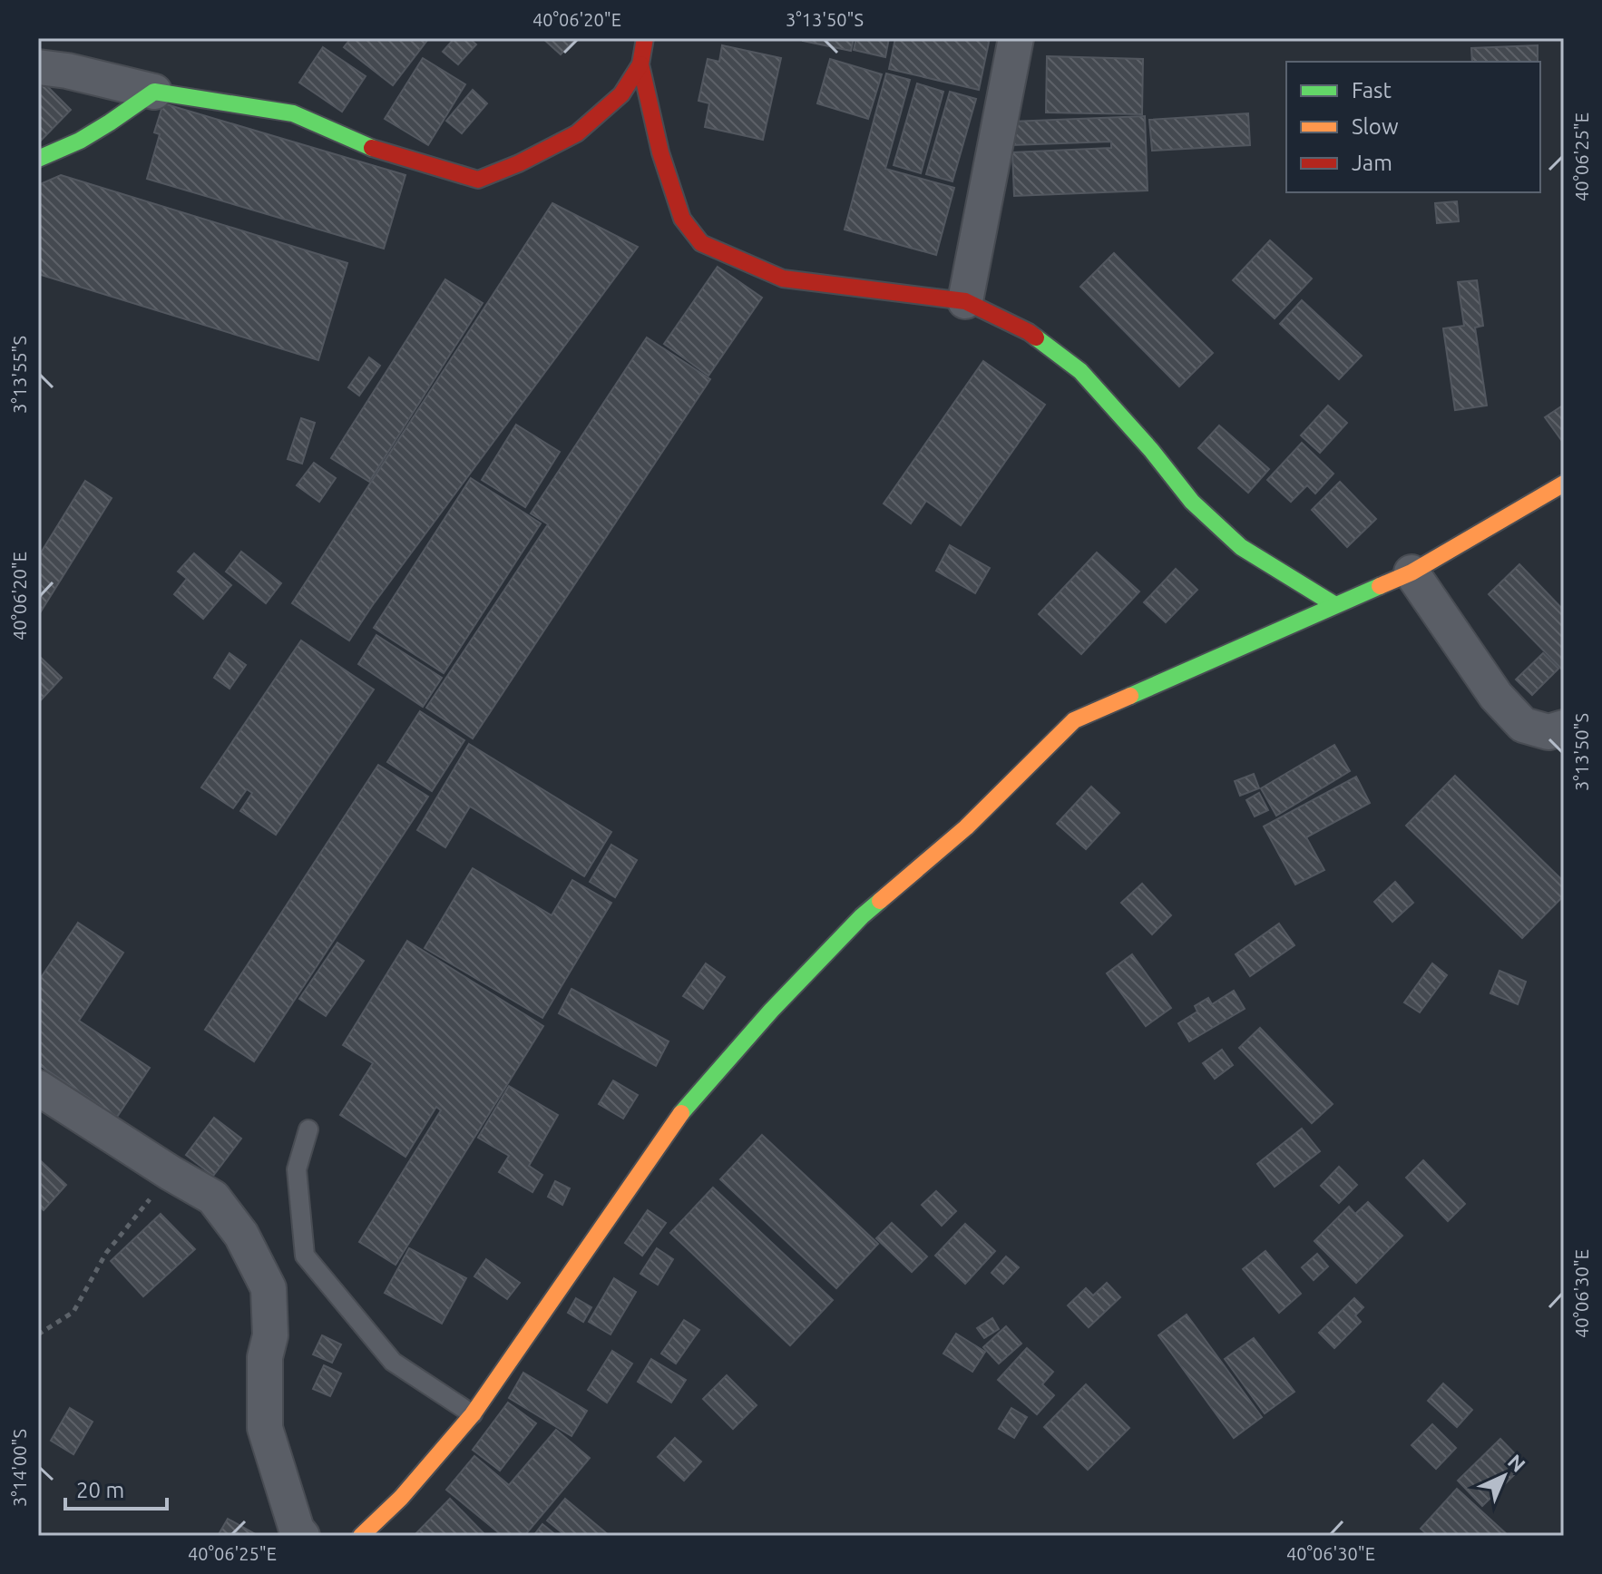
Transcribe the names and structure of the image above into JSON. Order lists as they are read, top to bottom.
{
  "legend": ["Fast", "Slow", "Jam"],
  "scale_bar": "20 m",
  "north": "top right",
  "coordinates": [
    "40°06'20\"E",
    "3°13'50\"S",
    "40°06'25\"E",
    "3°13'55\"S",
    "40°06'30\"E",
    "3°14'00\"S"
  ]
}
